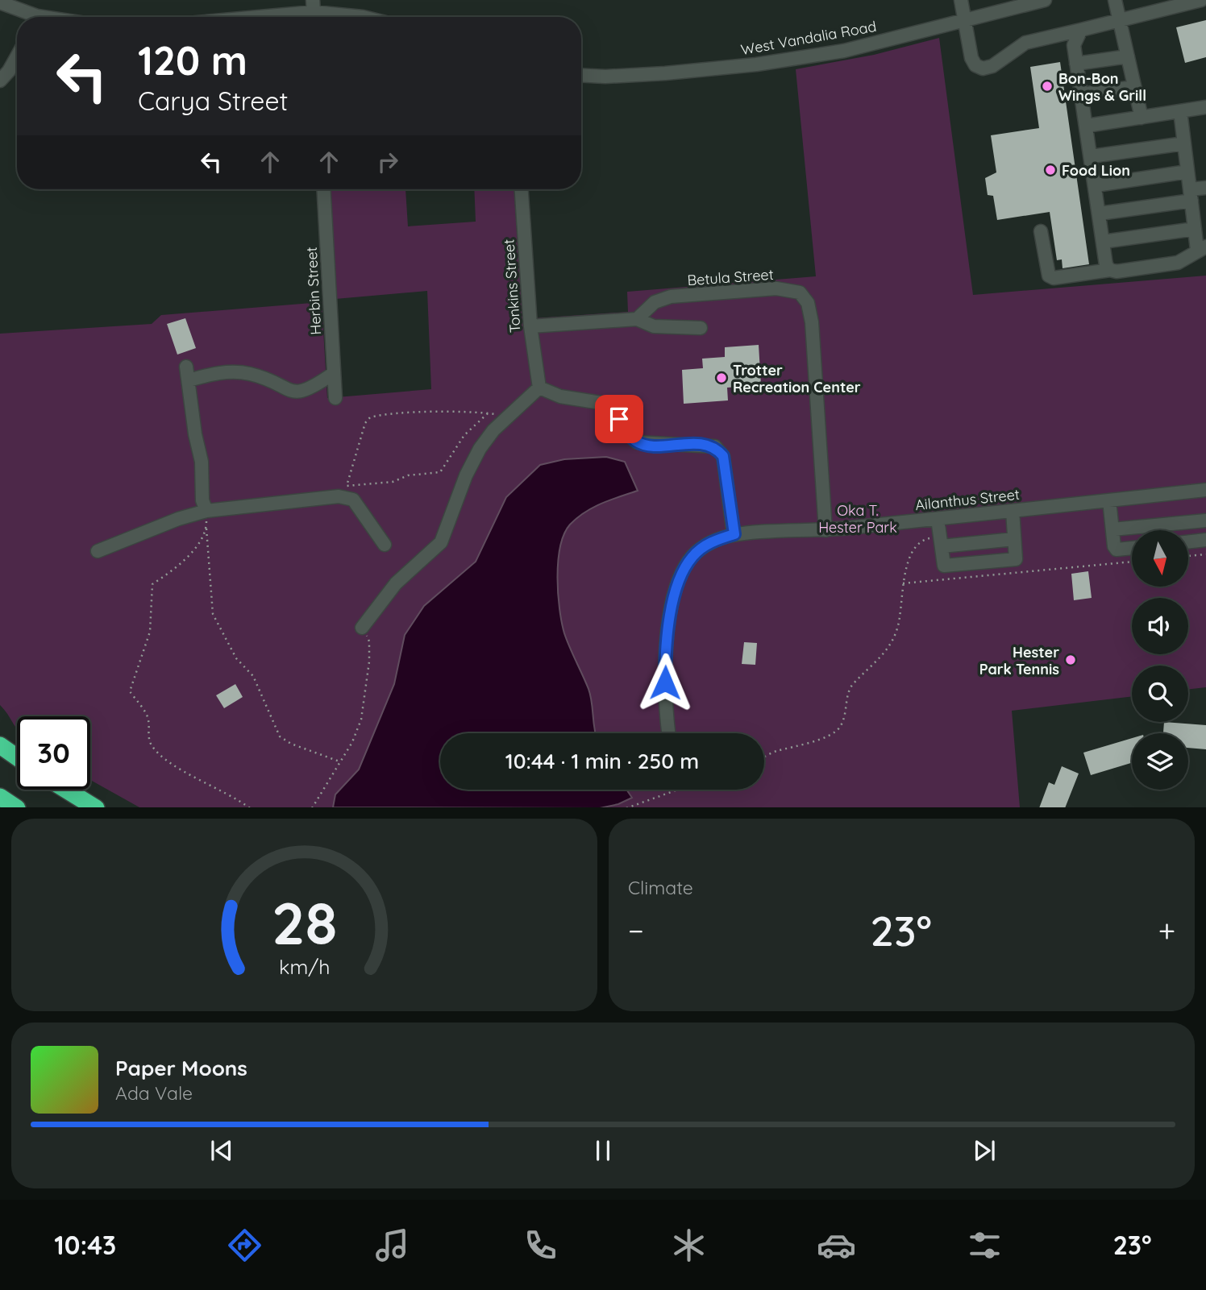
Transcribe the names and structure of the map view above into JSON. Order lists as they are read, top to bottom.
{
  "streets": {
    "street": [
      "West Vandalia Road",
      "Betula Street",
      "Tonkins Street",
      "Herbin Street",
      "Ailanthus Street"
    ]
  },
  "crossings": [
    ["Betula Street", "Ailanthus Street"]
  ],
  "parks": ["Oka T. Hester Park"],
  "places": [
    "Bon-Bon Wings & Grill",
    "Food Lion",
    "Trotter Recreation Center",
    "Hester Park Tennis"
  ],
  "north": "bottom",
  "page": {
    "turn": ["120 m", "Carya Street"],
    "limit": "30",
    "trip": "10:44 · 1 min · 250 m",
    "tile": "Climate",
    "heat": ["−", "23°", "+"],
    "song": ["Paper Moons", "Ada Vale"],
    "tabs": ["10:43", "23°"],
    "gauge": ["28", "km/h"]
  }
}
